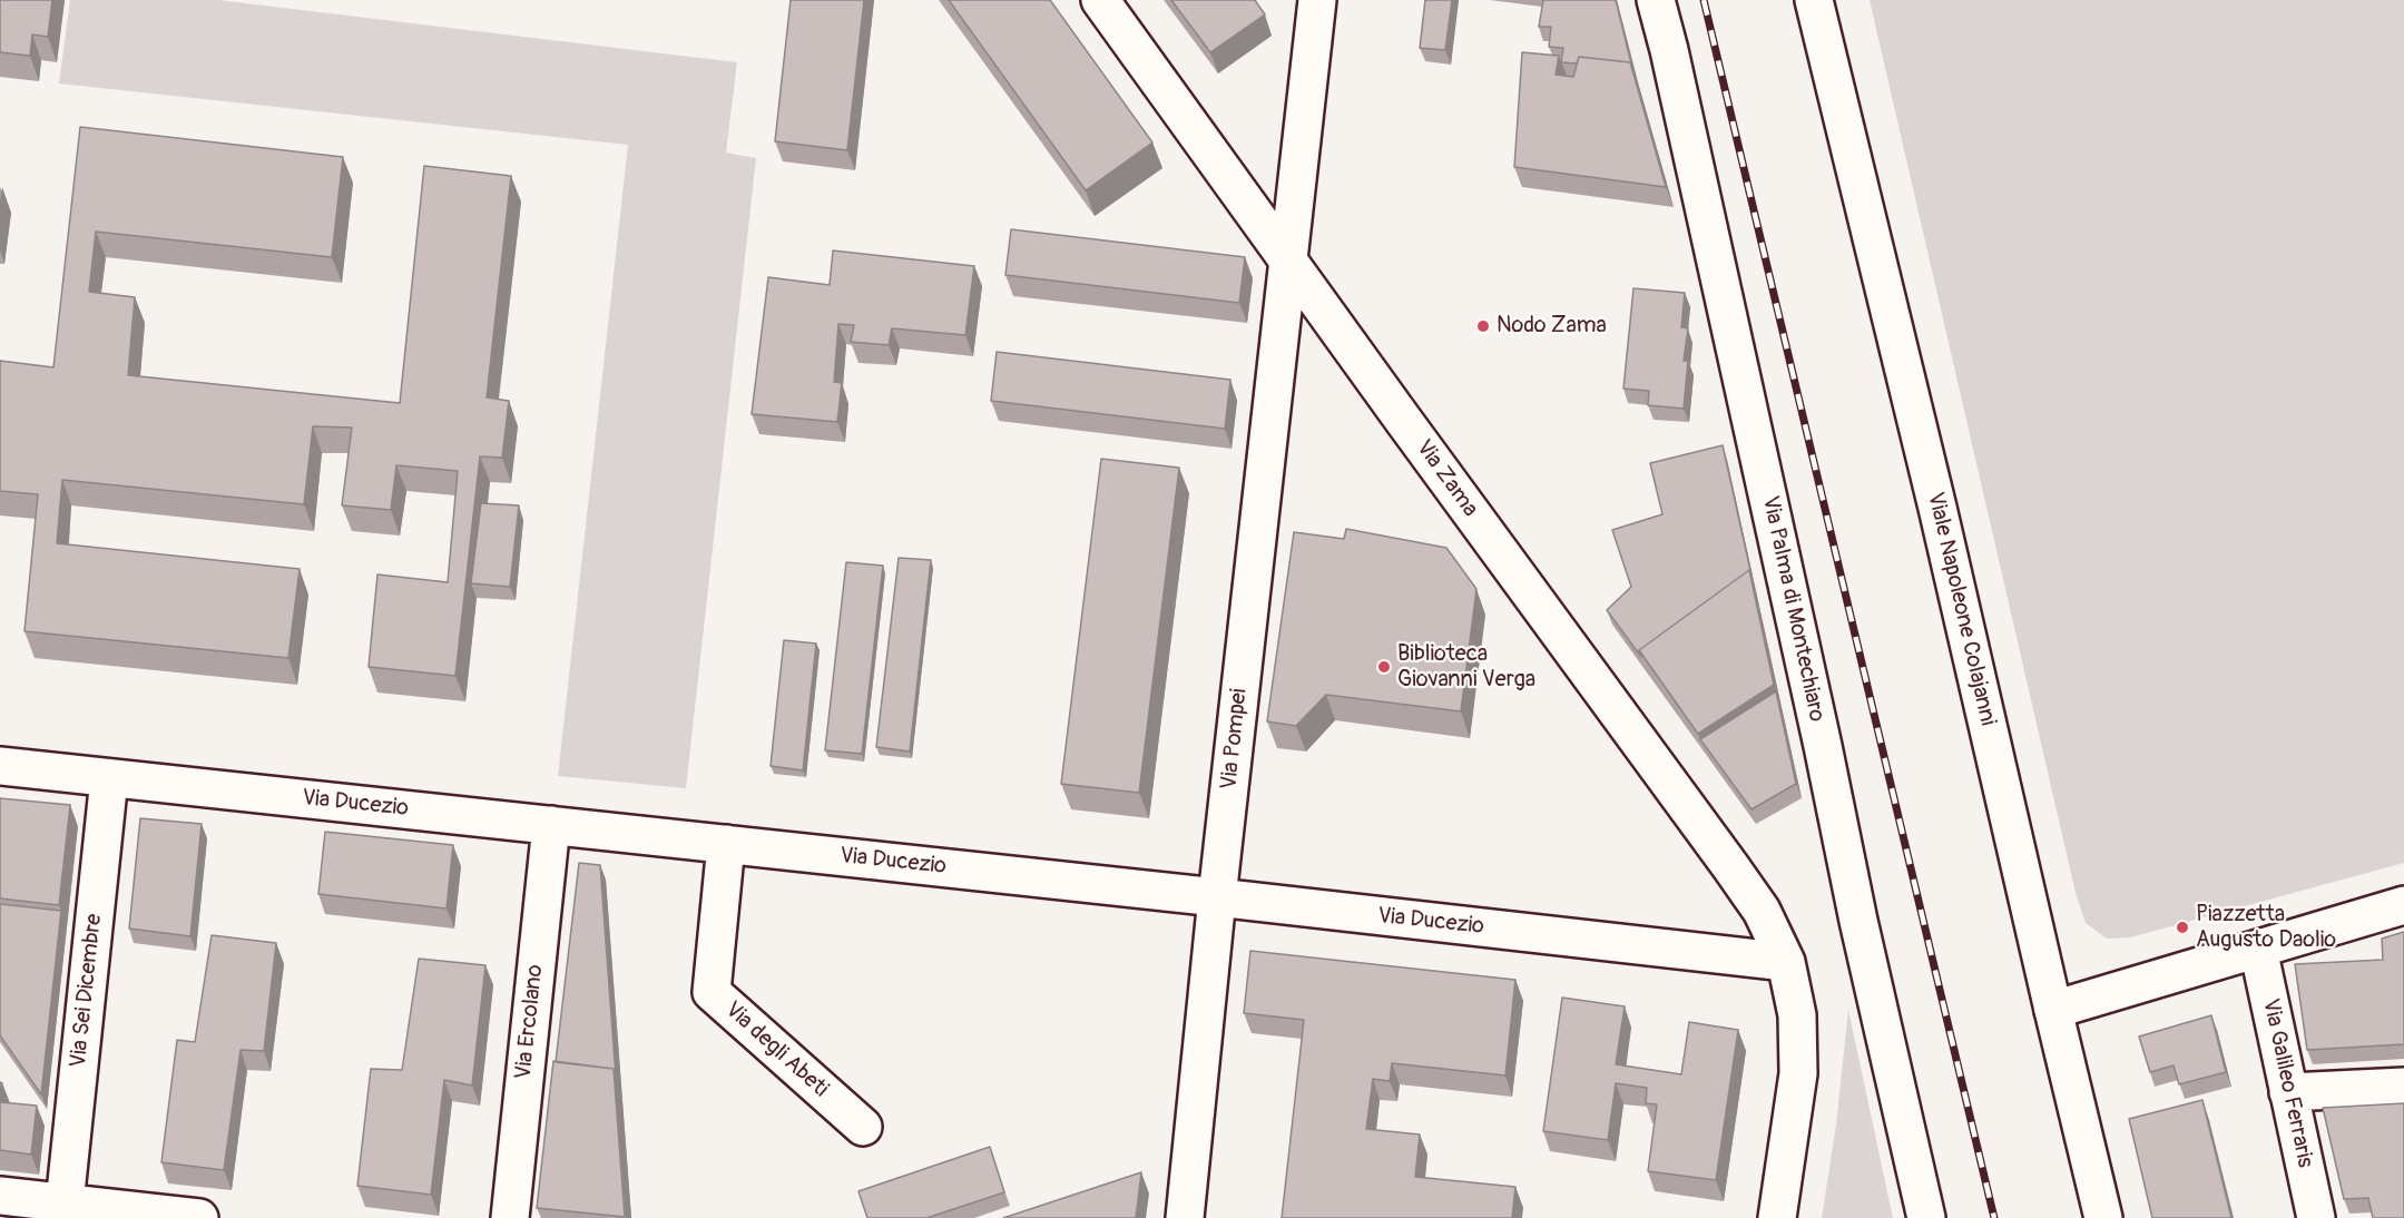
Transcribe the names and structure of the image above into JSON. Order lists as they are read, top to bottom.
{
  "streets": {
    "street": [
      "Via Zama",
      "Via Palma di Montechiaro",
      "Viale Napoleone Colajanni",
      "Via Pompei",
      "Via Ducezio",
      "Via Sei Dicembre",
      "Via Ercolano",
      "Via degli Abeti",
      "Via Galileo Ferraris"
    ]
  },
  "crossings": [
    ["Via Zama", "Via Pompei"],
    ["Via Zama", "Via Ducezio"],
    ["Via Pompei", "Via Ducezio"],
    ["Via Ducezio", "Via Sei Dicembre"],
    ["Via Ducezio", "Via Ercolano"],
    ["Via Ducezio", "Via degli Abeti"]
  ],
  "places": ["Nodo Zama", "Biblioteca Giovanni Verga", "Piazzetta Augusto Daolio"]
}
